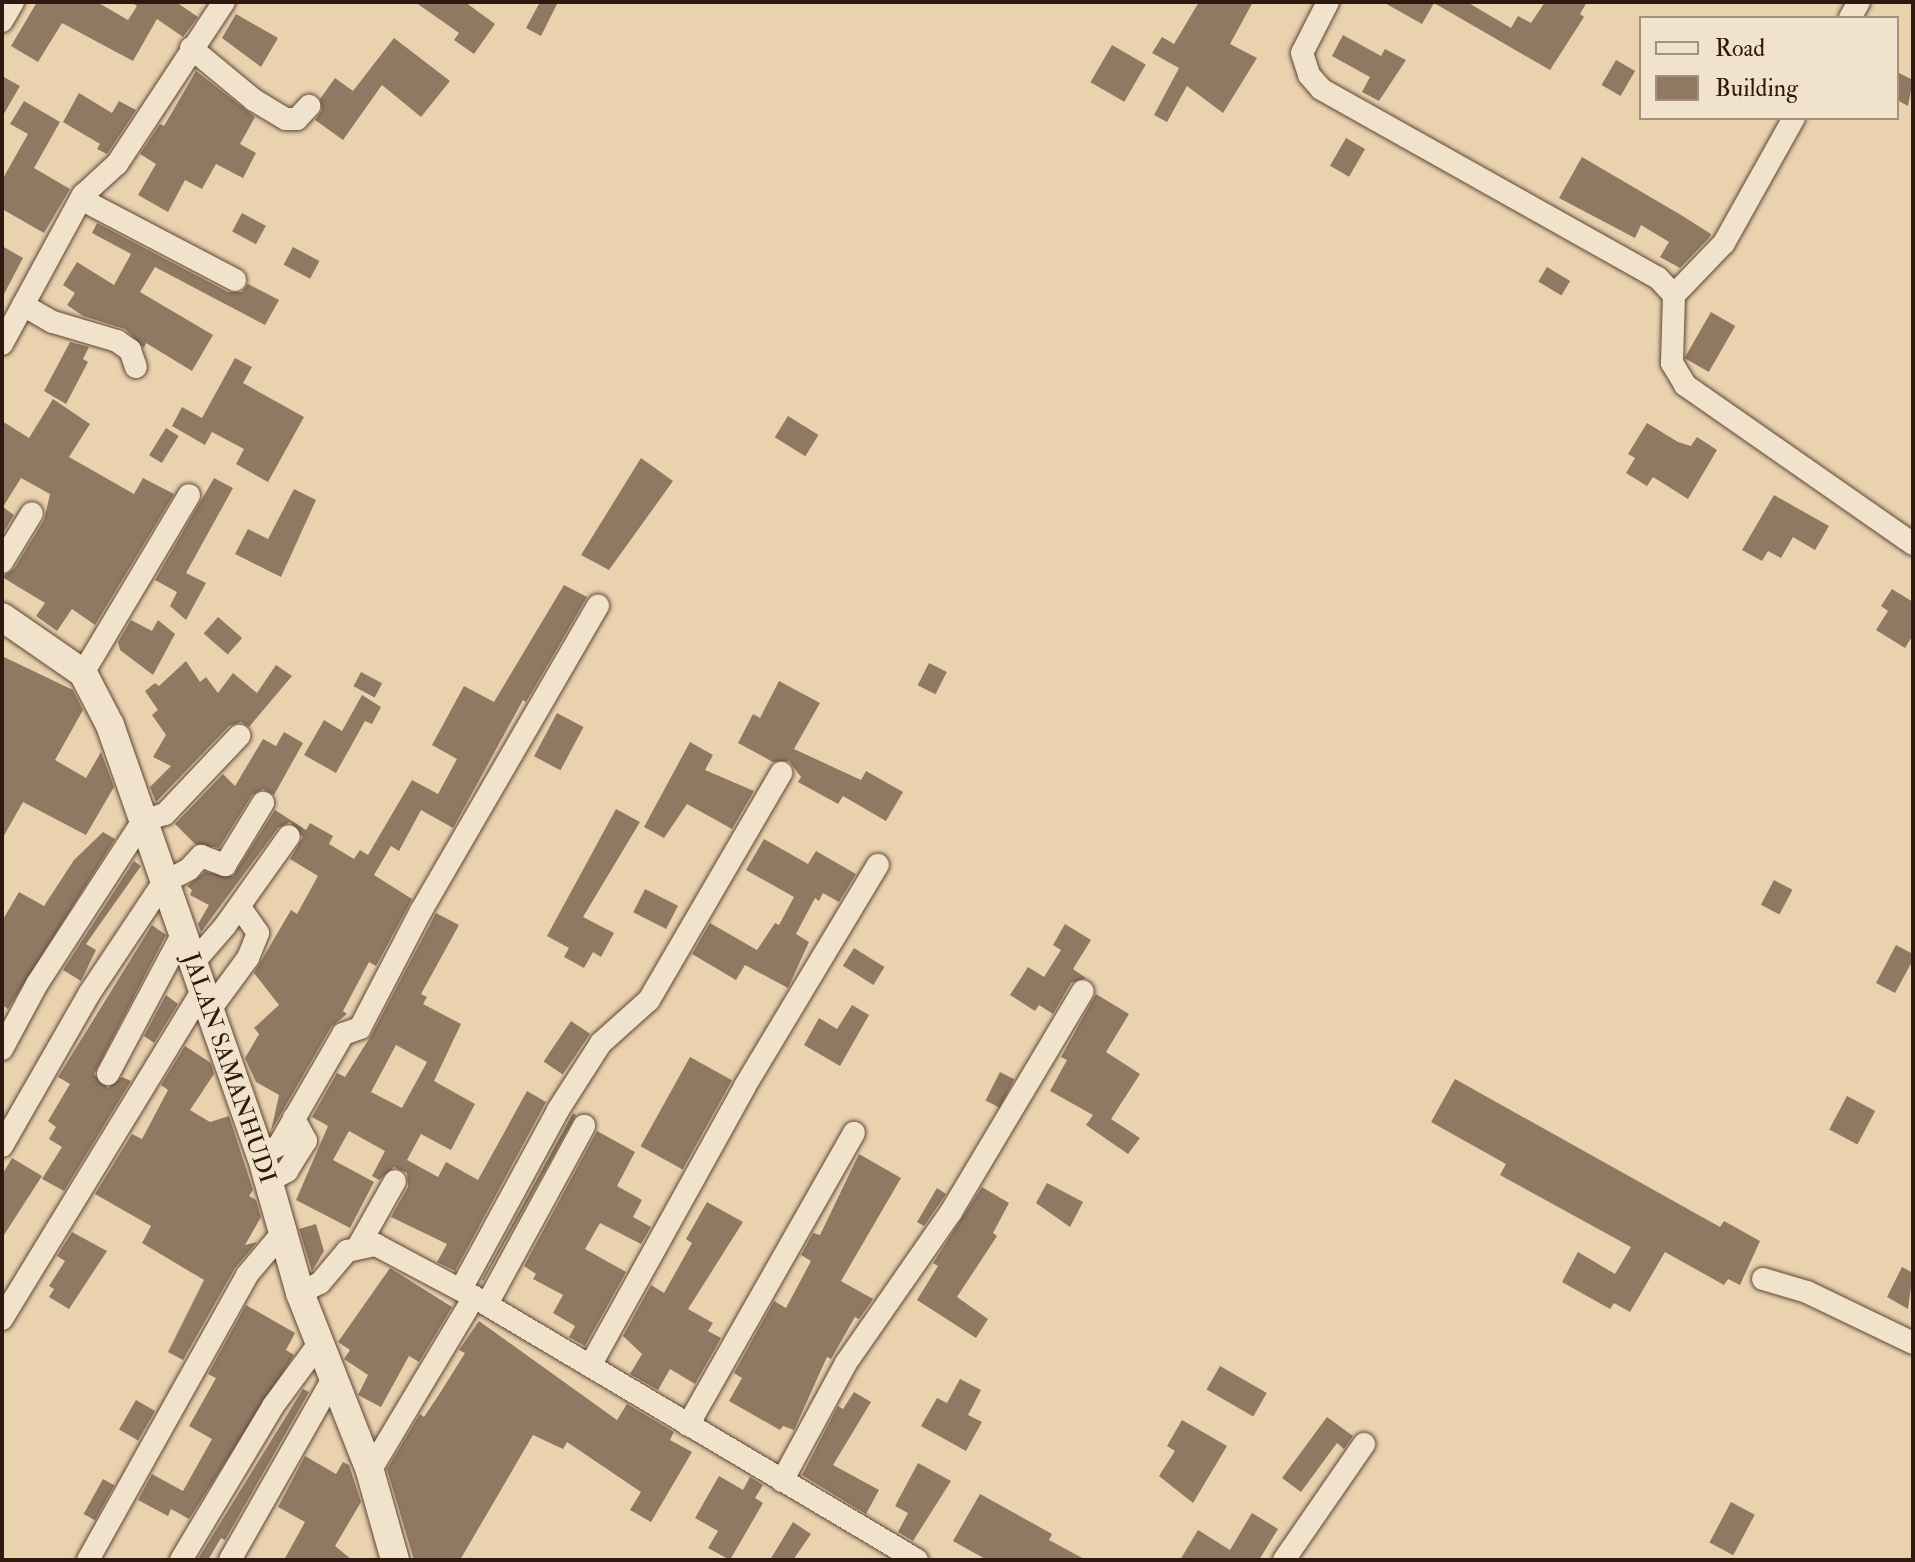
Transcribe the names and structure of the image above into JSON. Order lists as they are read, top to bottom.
{
  "streets": {
    "street": ["JALAN SAMANHUDI"]
  },
  "legend": ["Road", "Building"]
}
